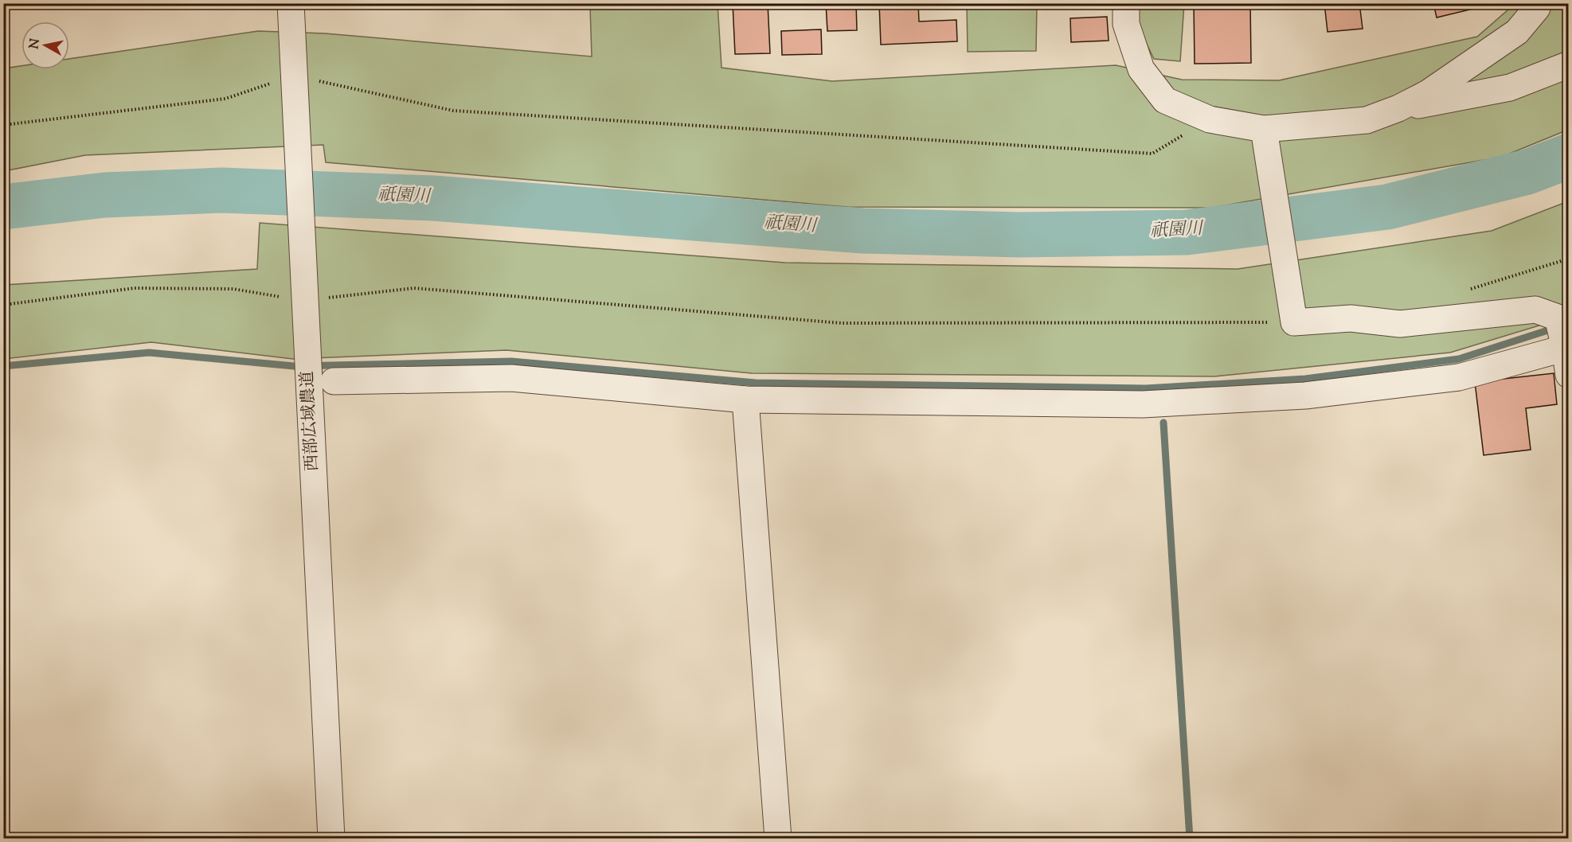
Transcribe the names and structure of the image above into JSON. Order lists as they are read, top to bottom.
{
  "streets": {
    "street": ["西部広域農道"]
  },
  "water": ["祇園川"],
  "north": "left"
}
